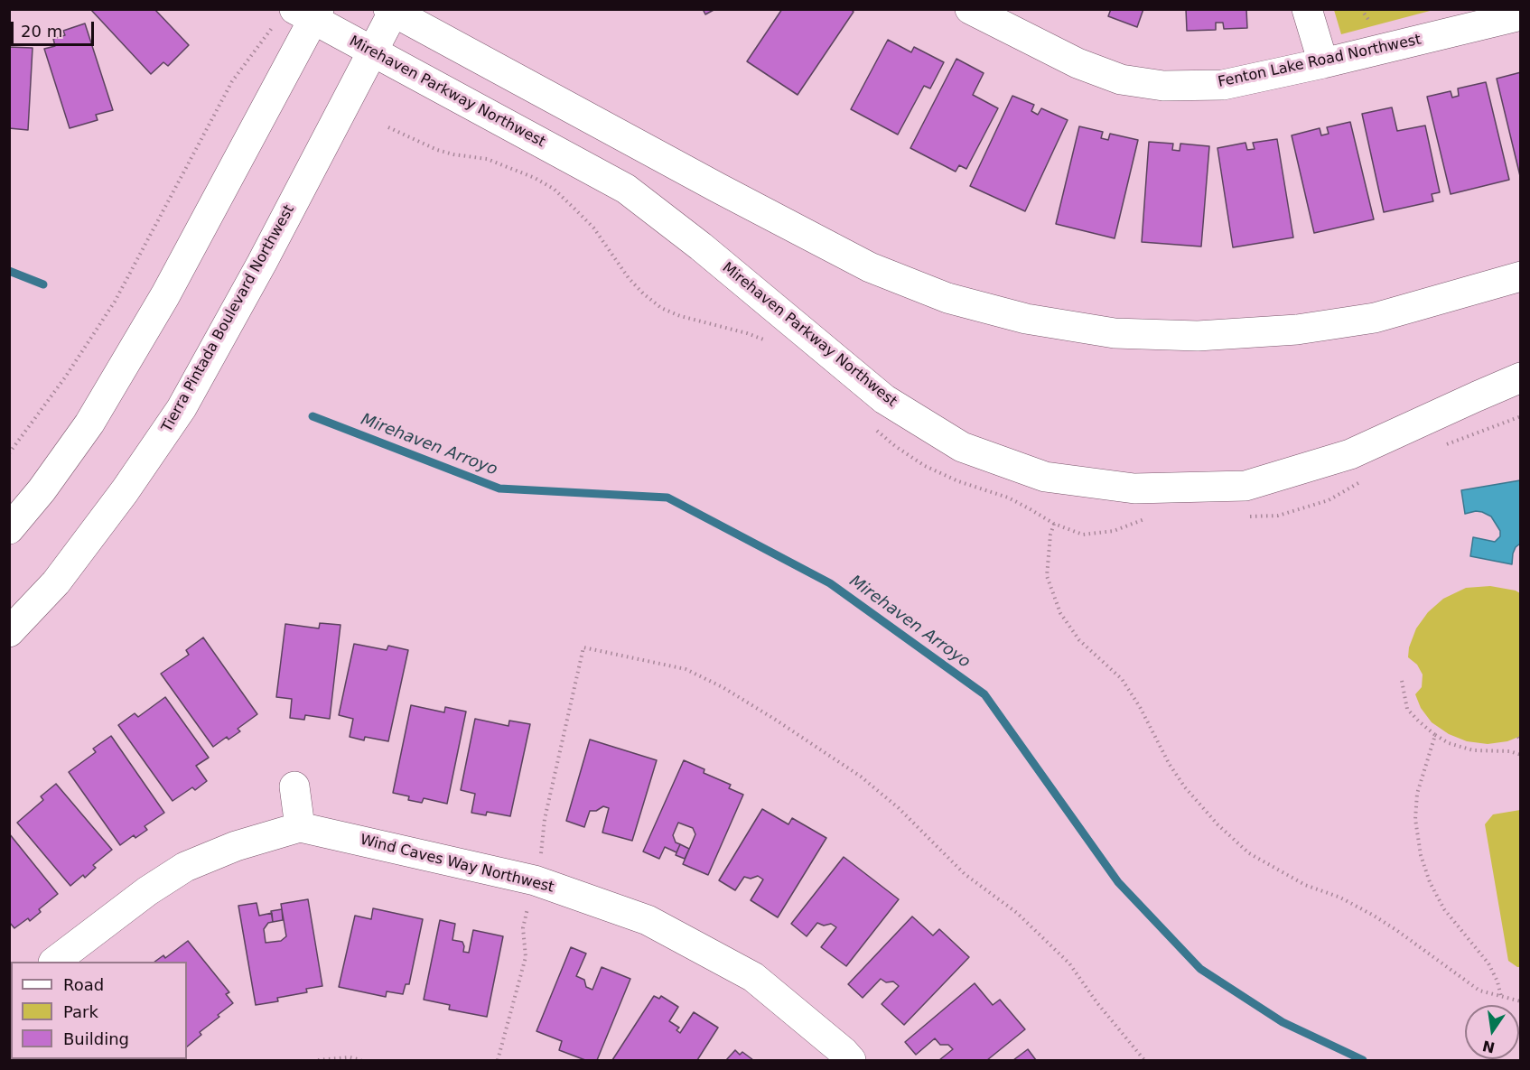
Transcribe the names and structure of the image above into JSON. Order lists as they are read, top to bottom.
{
  "streets": {
    "street": [
      "Fenton Lake Road Northwest",
      "Mirehaven Parkway Northwest",
      "Tierra Pintada Boulevard Northwest",
      "Wind Caves Way Northwest"
    ]
  },
  "crossings": [
    ["Mirehaven Parkway Northwest", "Tierra Pintada Boulevard Northwest"]
  ],
  "water": ["Mirehaven Arroyo"],
  "legend": ["Road", "Park", "Building"],
  "scale_bar": "20 m",
  "north": "bottom"
}
